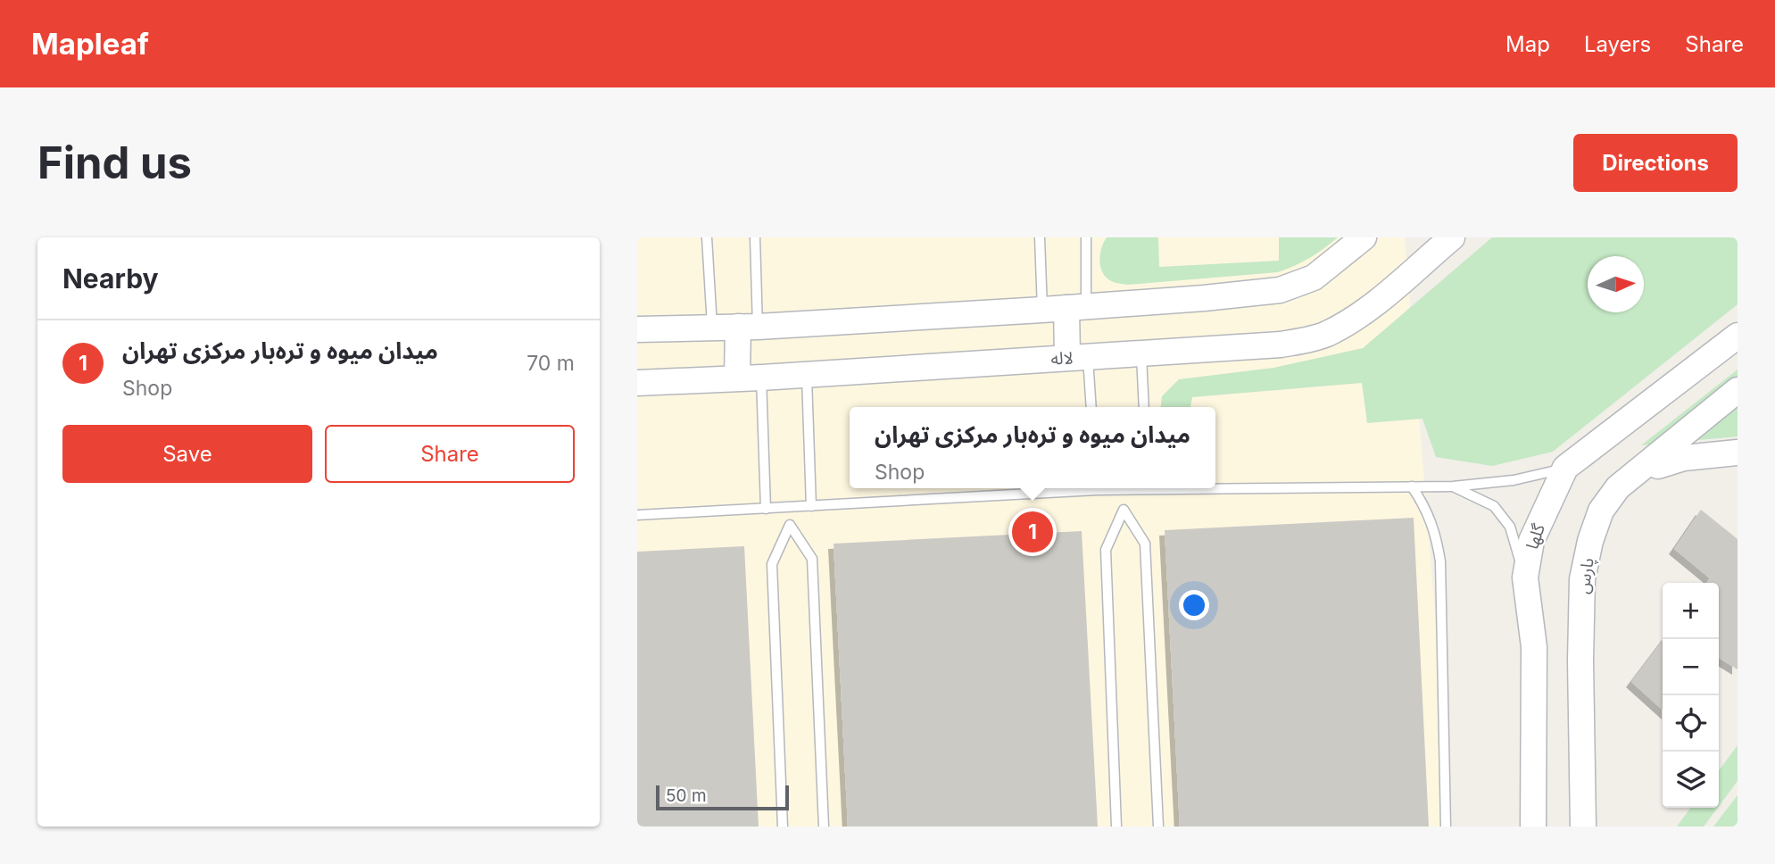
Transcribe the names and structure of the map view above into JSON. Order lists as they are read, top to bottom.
{
  "streets": {
    "street": ["لاله", "گلها", "پارس"]
  },
  "scale_bar": "50 m",
  "north": "right",
  "page": {
    "header": "Mapleaf",
    "nav": ["Map", "Layers", "Share"],
    "buttons": [
      "Directions",
      ["Save", "Share"]
    ],
    "title": "Find us",
    "heading": "Nearby",
    "list": [
      {
        "mark": "1",
        "name": "میدان میوه و تره‌بار مرکزی تهران",
        "note": "Shop",
        "value": "70 m"
      }
    ],
    "popup": ["میدان میوه و تره‌بار مرکزی تهران", "Shop"],
    "pins": "1",
    "map_buttons": ["+", "−"],
    "scale": "50 m"
  }
}
